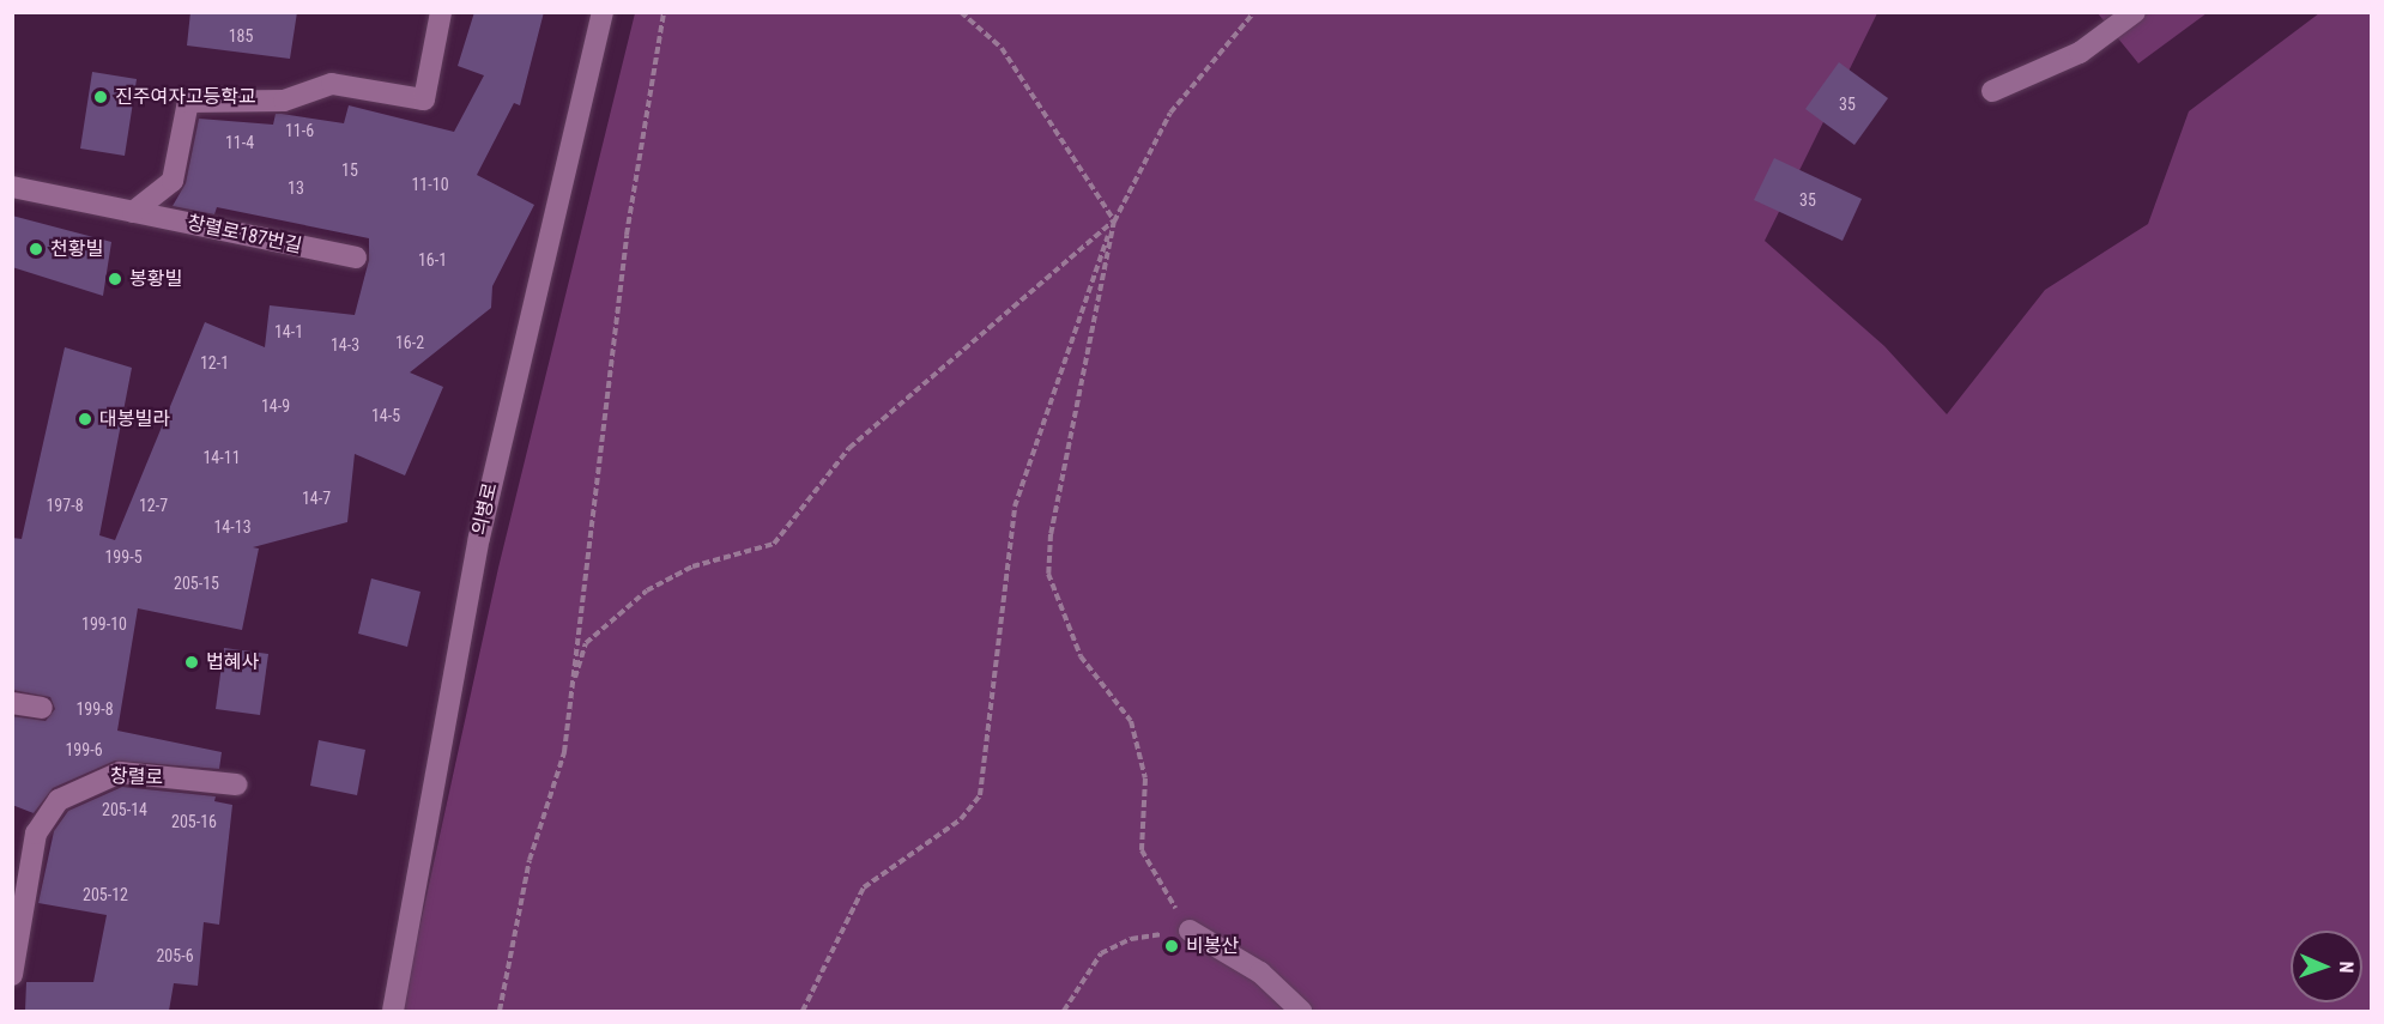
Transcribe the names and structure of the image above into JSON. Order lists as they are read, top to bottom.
{
  "streets": {
    "street": ["창렬로187번길", "의병로", "창렬로"]
  },
  "places": [
    "진주여자고등학교",
    "천황빌",
    "봉황빌",
    "대봉빌라",
    "법혜사",
    "비봉산"
  ],
  "house_numbers": [
    "185",
    "35",
    "11-6",
    "11-4",
    "15",
    "11-10",
    "13",
    "35",
    "16-1",
    "14-1",
    "16-2",
    "14-3",
    "12-1",
    "14-9",
    "14-5",
    "14-11",
    "14-7",
    "197-8",
    "12-7",
    "14-13",
    "199-5",
    "205-15",
    "199-10",
    "199-8",
    "199-6",
    "205-14",
    "205-16",
    "205-12",
    "205-6"
  ],
  "north": "right"
}
